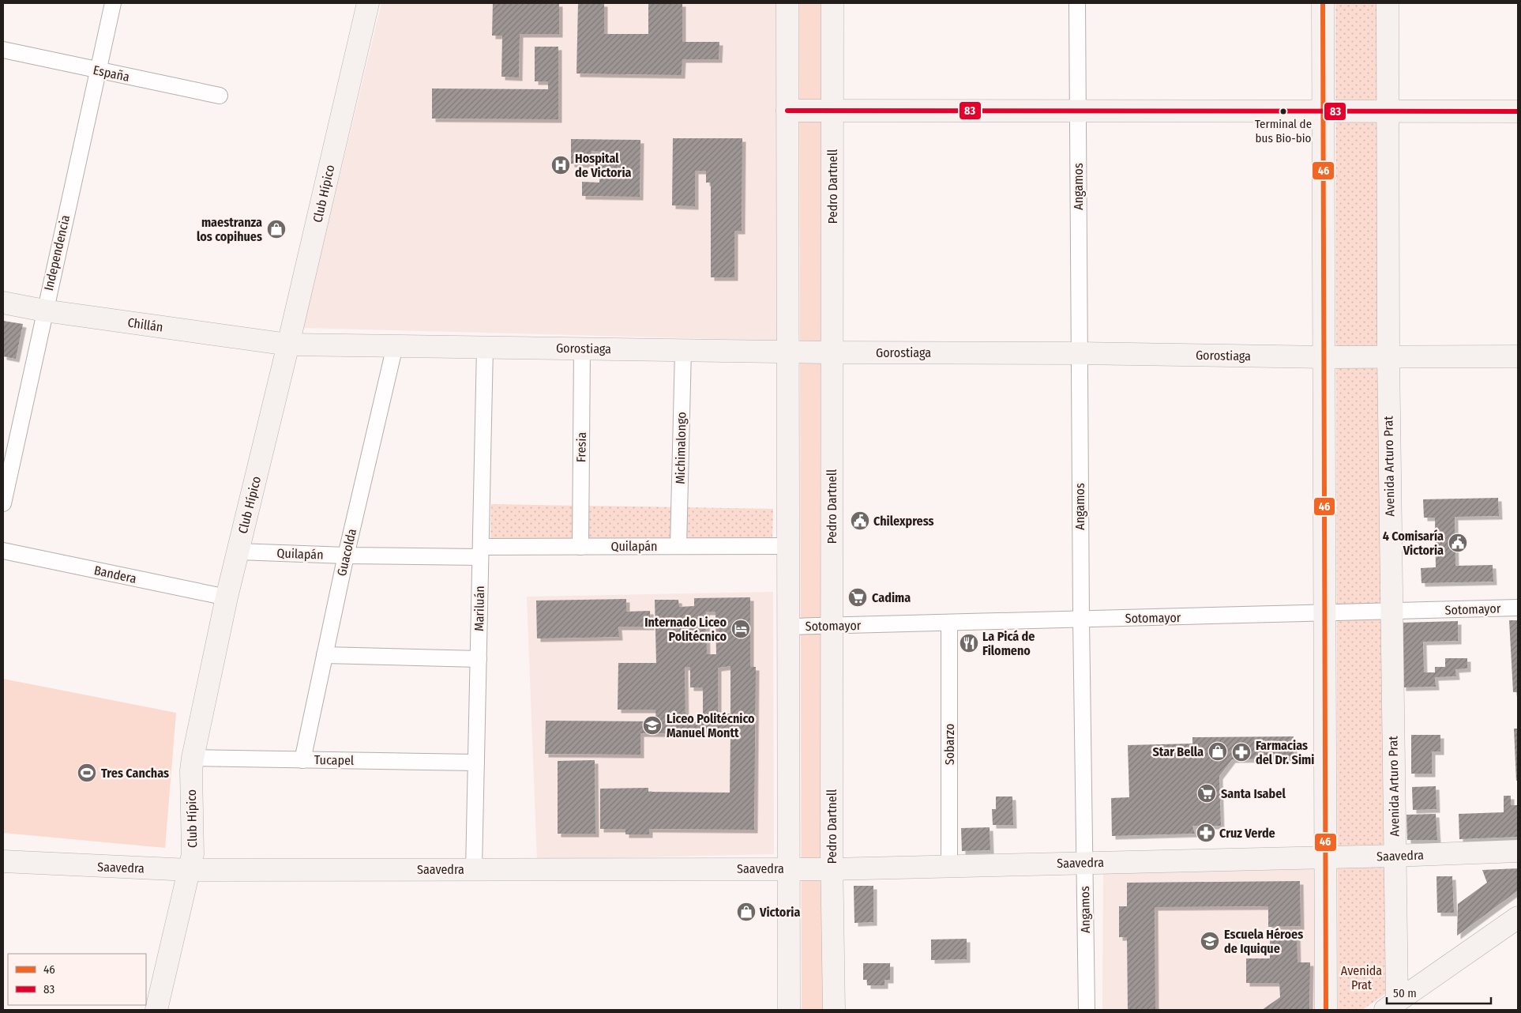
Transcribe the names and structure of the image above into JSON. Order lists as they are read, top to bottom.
{
  "streets": {
    "street": [
      "España",
      "Pedro Dartnell",
      "Angamos",
      "Club Hípico",
      "Independencia",
      "Chillán",
      "Gorostiaga",
      "Fresia",
      "Michimalongo",
      "Avenida Arturo Prat",
      "Quilapán",
      "Guacolda",
      "Bandera",
      "Mariluán",
      "Sotomayor",
      "Sobarzo",
      "Tucapel",
      "Saavedra"
    ]
  },
  "crossings": [
    ["España", "Independencia"],
    ["Pedro Dartnell", "Gorostiaga"],
    ["Pedro Dartnell", "Sotomayor"],
    ["Pedro Dartnell", "Saavedra"],
    ["Angamos", "Gorostiaga"],
    ["Angamos", "Sotomayor"],
    ["Angamos", "Saavedra"],
    ["Club Hípico", "Chillán"],
    ["Club Hípico", "Gorostiaga"],
    ["Club Hípico", "Quilapán"],
    ["Club Hípico", "Bandera"],
    ["Club Hípico", "Tucapel"],
    ["Club Hípico", "Saavedra"],
    ["Independencia", "Chillán"],
    ["Chillán", "Gorostiaga"],
    ["Gorostiaga", "Fresia"],
    ["Gorostiaga", "Michimalongo"],
    ["Gorostiaga", "Avenida Arturo Prat"],
    ["Gorostiaga", "Guacolda"],
    ["Gorostiaga", "Mariluán"],
    ["Fresia", "Quilapán"],
    ["Michimalongo", "Quilapán"],
    ["Avenida Arturo Prat", "Sotomayor"],
    ["Avenida Arturo Prat", "Saavedra"],
    ["Quilapán", "Guacolda"],
    ["Quilapán", "Mariluán"],
    ["Guacolda", "Tucapel"],
    ["Mariluán", "Tucapel"],
    ["Mariluán", "Saavedra"],
    ["Sotomayor", "Sobarzo"],
    ["Sobarzo", "Saavedra"]
  ],
  "parks": ["Avenida Prat"],
  "places": {
    "other": ["Terminal de bus Bio-bio"],
    "hospital": ["Hospital de Victoria"],
    "shop": ["maestranza los copihues", "Star Bella", "Victoria"],
    "public building": ["Chilexpress", "4 Comisaría Victoria"],
    "supermarket": ["Cadima", "Santa Isabel"],
    "hotel": ["Internado Liceo Politécnico"],
    "restaurant": ["La Picá de Filomeno"],
    "school or university": ["Liceo Politécnico Manuel Montt", "Escuela Héroes de Iquique"],
    "pharmacy": ["Farmacias del Dr. Simi", "Cruz Verde"],
    "sports": ["Tres Canchas"]
  },
  "lines": ["transit line 46", "transit line 83"],
  "legend": ["46", "83"],
  "scale_bar": "50 m"
}
